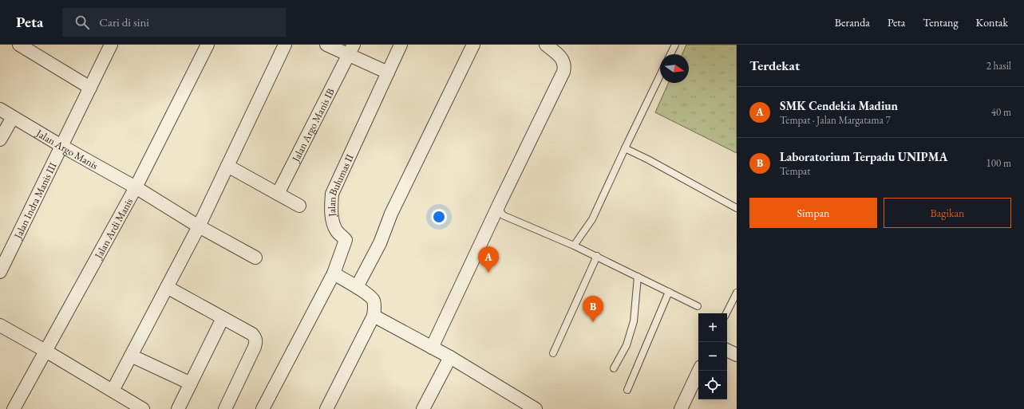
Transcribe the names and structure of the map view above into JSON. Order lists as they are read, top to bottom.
{
  "streets": {
    "street": [
      "Jalan Argo Manis IB",
      "Jalan Argo Manis",
      "Jalan Bulumas II",
      "Jalan Indra Manis III",
      "Jalan Ardi Manis"
    ]
  },
  "crossings": [
    ["Jalan Argo Manis", "Jalan Indra Manis III"],
    ["Jalan Argo Manis", "Jalan Ardi Manis"]
  ],
  "north": "right",
  "page": {
    "header": "Peta",
    "search": "Cari di sini",
    "nav": [
      "Beranda",
      "Peta",
      "Tentang",
      "Kontak"
    ],
    "heading": ["Terdekat", "2 hasil"],
    "list": [
      {
        "mark": "A",
        "name": "SMK Cendekia Madiun",
        "note": "Tempat · Jalan Margatama 7",
        "value": "40 m"
      },
      {
        "mark": "B",
        "name": "Laboratorium Terpadu UNIPMA",
        "note": "Tempat",
        "value": "100 m"
      }
    ],
    "buttons": ["Simpan", "Bagikan"],
    "pins": ["A", "B"],
    "map_buttons": ["+", "−"]
  }
}
